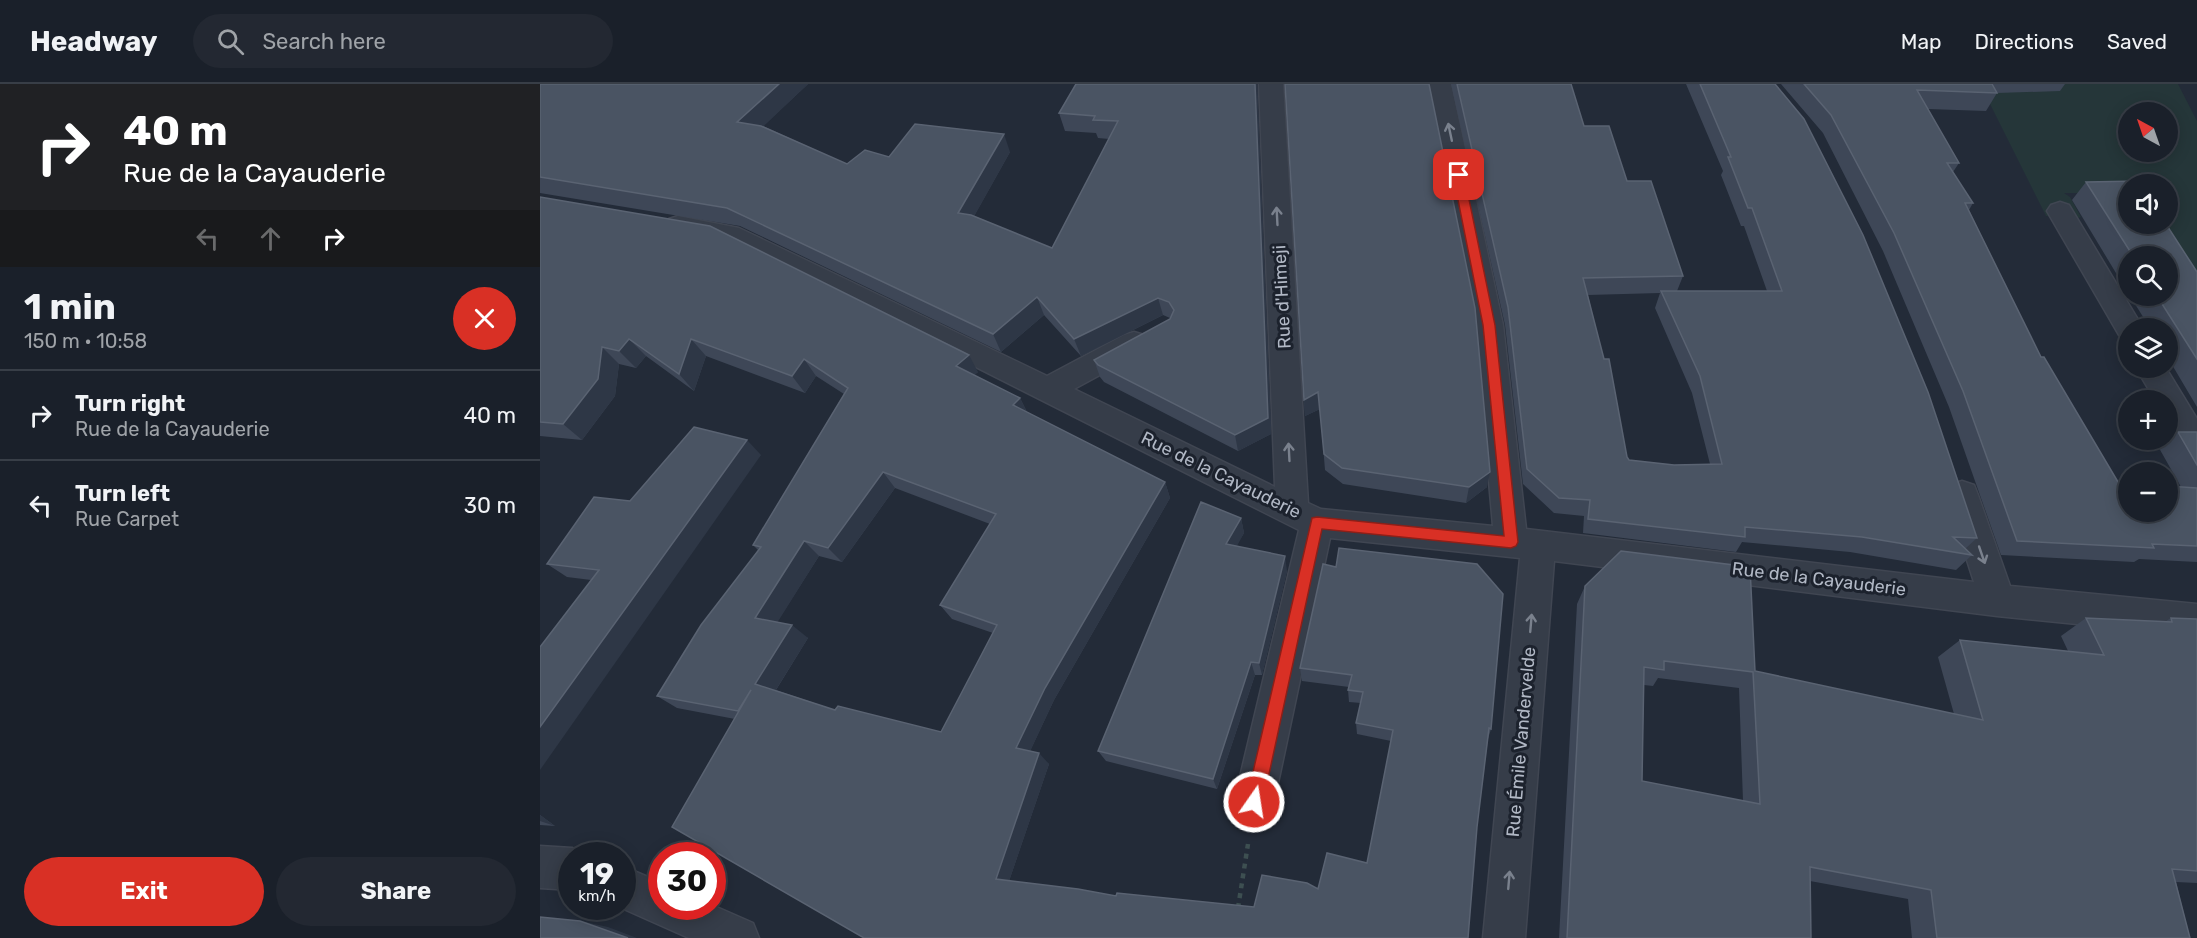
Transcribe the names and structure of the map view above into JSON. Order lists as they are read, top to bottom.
{
  "streets": {
    "street": ["Rue d'Himeji", "Rue de la Cayauderie", "Rue Émile Vandervelde"]
  },
  "crossings": [
    ["Rue d'Himeji", "Rue de la Cayauderie"],
    ["Rue de la Cayauderie", "Rue Émile Vandervelde"]
  ],
  "one_way": ["Rue d'Himeji", "Rue Émile Vandervelde"],
  "north": "top left",
  "page": {
    "header": "Headway",
    "search": "Search here",
    "nav": ["Map", "Directions", "Saved"],
    "turn": ["40 m", "Rue de la Cayauderie"],
    "map_buttons": ["+", "−"],
    "heading": ["1 min", "150 m · 10:58"],
    "list": [
      {
        "name": "Turn right",
        "note": "Rue de la Cayauderie",
        "value": "40 m"
      },
      {
        "name": "Turn left",
        "note": "Rue Carpet",
        "value": "30 m"
      }
    ],
    "speed": "19 km/h",
    "limit": "30",
    "buttons": ["Exit", "Share"]
  }
}
